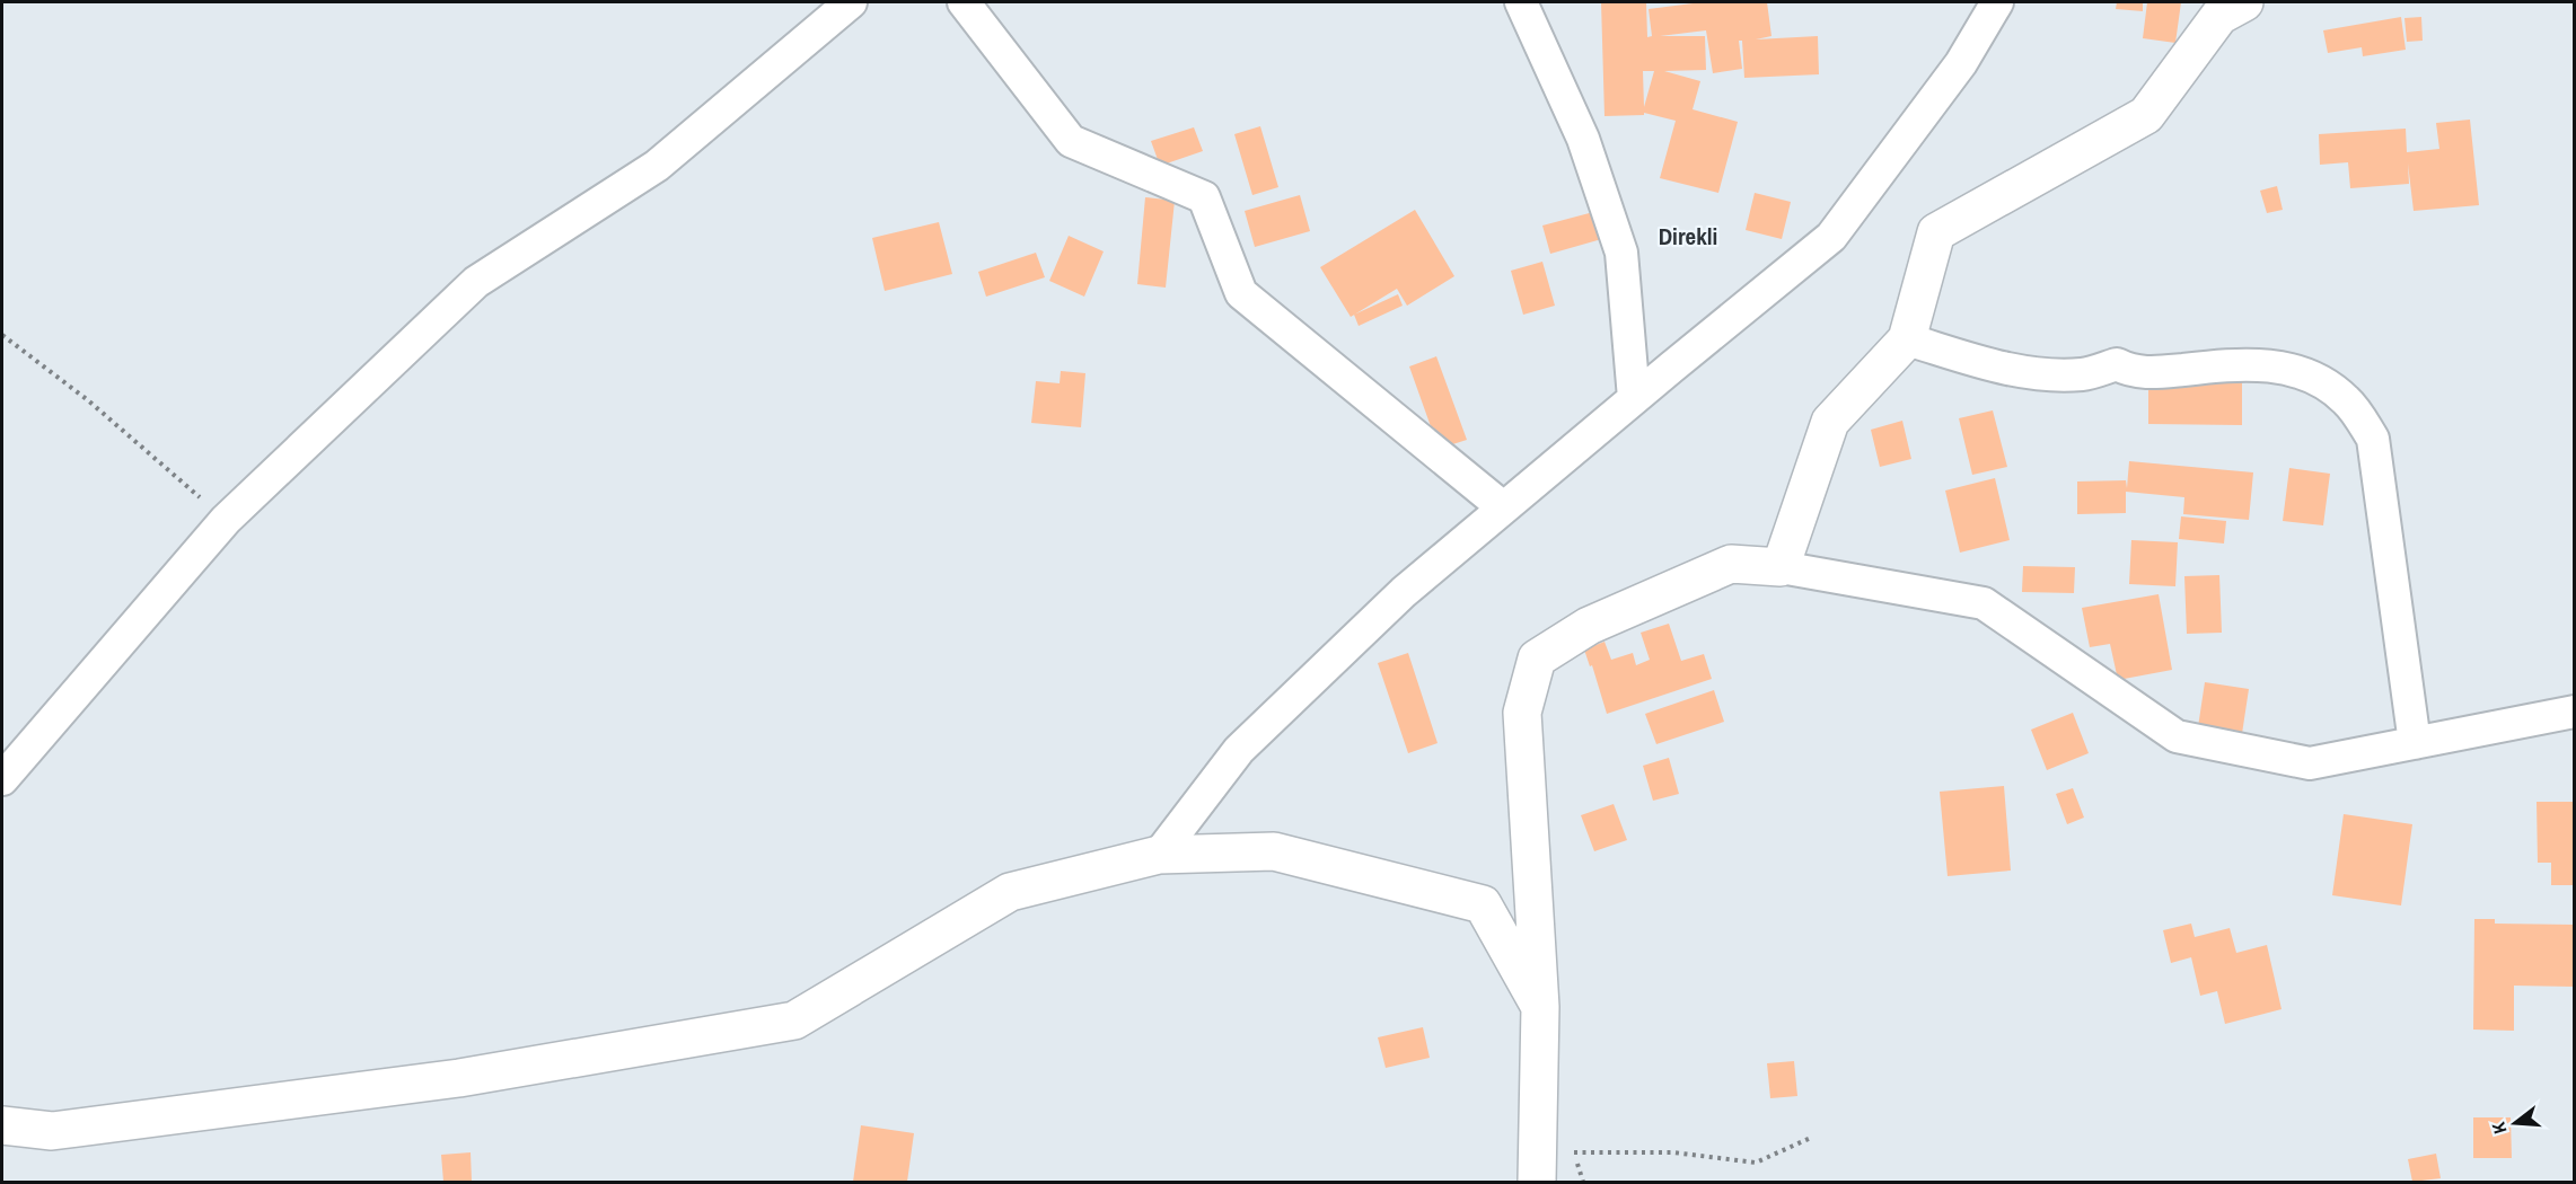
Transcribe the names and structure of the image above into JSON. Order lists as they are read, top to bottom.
{
  "districts": ["Direkli"],
  "north": "left"
}
